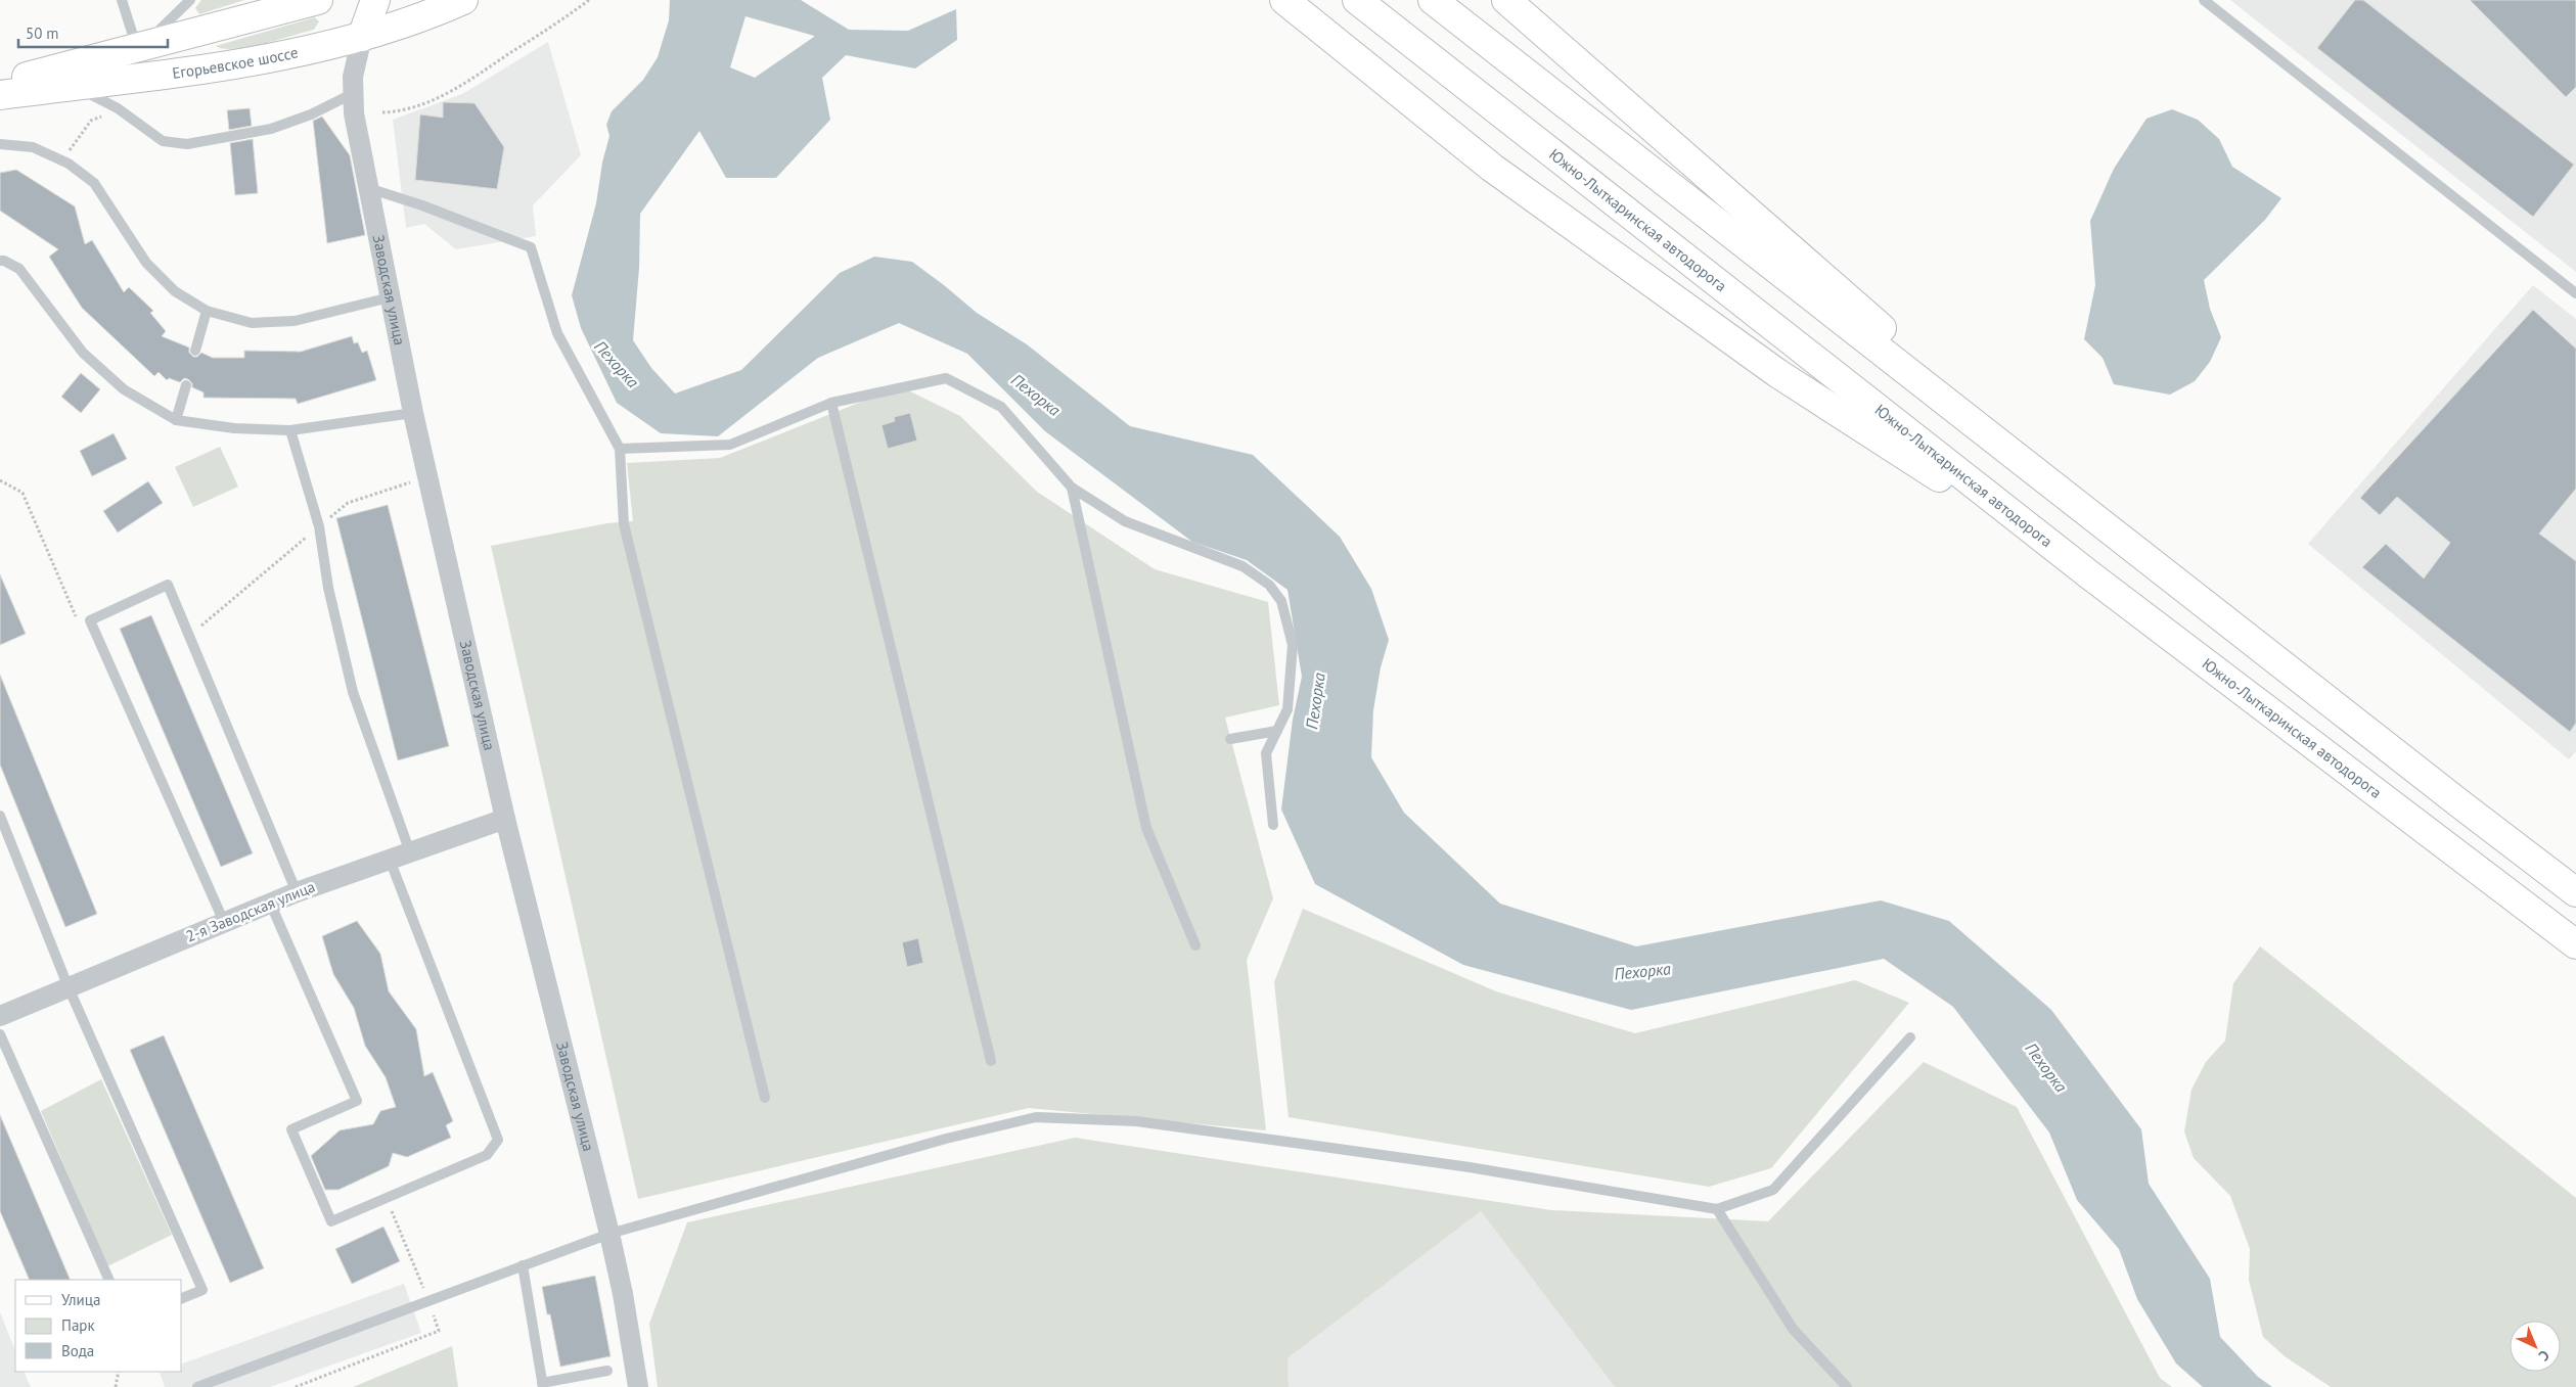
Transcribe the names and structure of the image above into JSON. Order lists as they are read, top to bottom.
{
  "streets": {
    "main road": ["Егорьевское шоссе", "Южно-Лыткаринская автодорога", "Заводская улица"],
    "street": ["2-я Заводская улица"]
  },
  "crossings": [
    ["Егорьевское шоссе", "Заводская улица"],
    ["Заводская улица", "2-я Заводская улица"]
  ],
  "water": ["Пехорка"],
  "legend": ["Улица", "Парк", "Вода"],
  "scale_bar": "50 m",
  "north": "bottom right"
}
